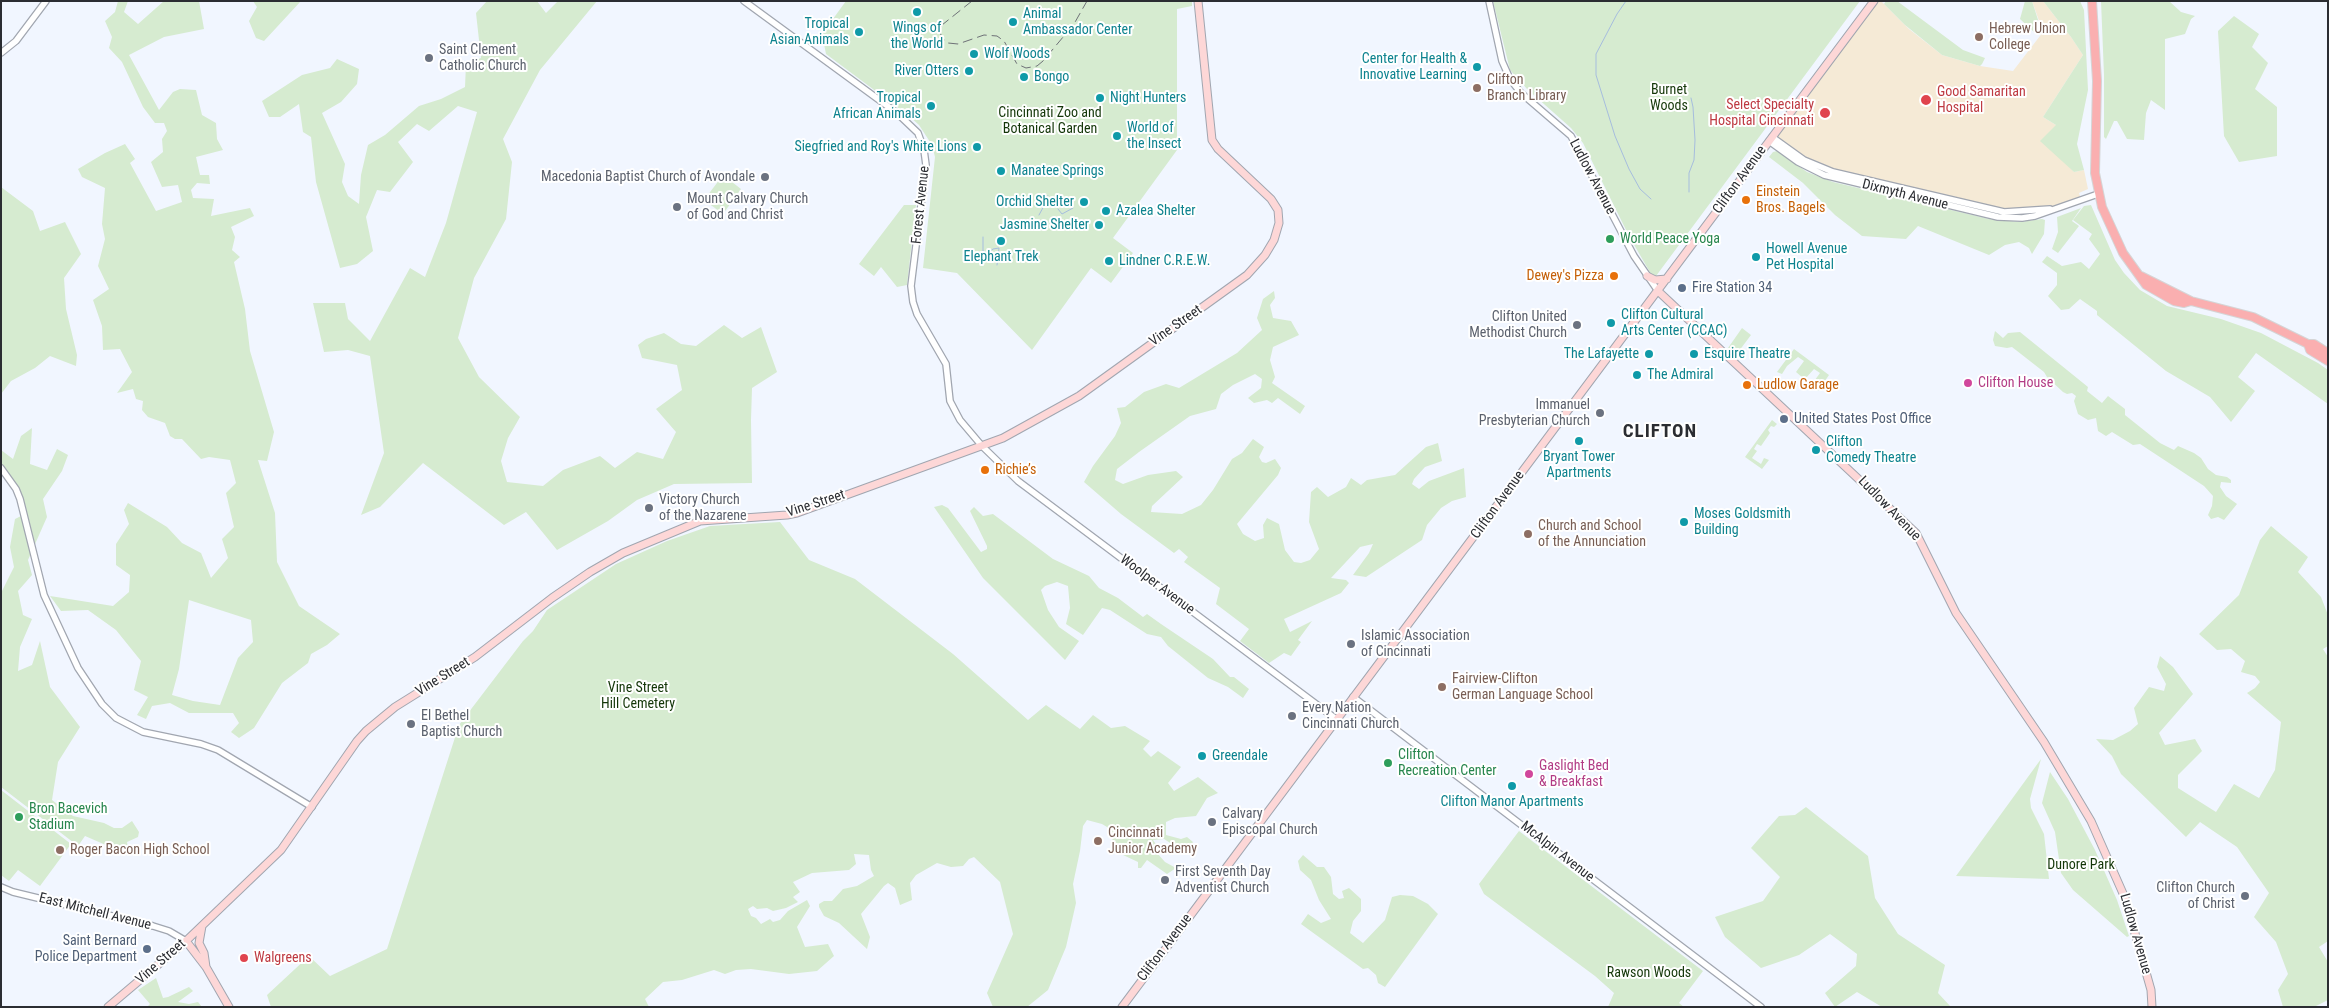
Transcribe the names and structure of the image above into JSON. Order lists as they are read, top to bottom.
{
  "streets": {
    "main road": ["Ludlow Avenue", "Clifton Avenue", "Vine Street"],
    "street": [
      "Dixmyth Avenue",
      "Forest Avenue",
      "Woolper Avenue",
      "McAlpin Avenue",
      "East Mitchell Avenue"
    ]
  },
  "crossings": [
    ["Ludlow Avenue", "Clifton Avenue"],
    ["Clifton Avenue", "Dixmyth Avenue"],
    ["Clifton Avenue", "Woolper Avenue"],
    ["Clifton Avenue", "McAlpin Avenue"],
    ["Forest Avenue", "Vine Street"],
    ["Forest Avenue", "Woolper Avenue"],
    ["Vine Street", "Woolper Avenue"],
    ["Vine Street", "East Mitchell Avenue"]
  ],
  "districts": ["CLIFTON"],
  "parks": [
    "Burnet Woods",
    "Cincinnati Zoo and Botanical Garden",
    "Vine Street Hill Cemetery",
    "Dunore Park",
    "Rawson Woods"
  ],
  "places": [
    "Wings of the World",
    "Animal Ambassador Center",
    "Tropical Asian Animals",
    "Hebrew Union College",
    "Wolf Woods",
    "Saint Clement Catholic Church",
    "Center for Health & Innovative Learning",
    "River Otters",
    "Bongo",
    "Clifton Branch Library",
    "Night Hunters",
    "Good Samaritan Hospital",
    "Tropical African Animals",
    "Select Specialty Hospital Cincinnati",
    "World of the Insect",
    "Siegfried and Roy's White Lions",
    "Manatee Springs",
    "Macedonia Baptist Church of Avondale",
    "Einstein Bros. Bagels",
    "Orchid Shelter",
    "Mount Calvary Church of God and Christ",
    "Azalea Shelter",
    "Jasmine Shelter",
    "World Peace Yoga",
    "Elephant Trek",
    "Howell Avenue Pet Hospital",
    "Lindner C.R.E.W.",
    "Dewey's Pizza",
    "Fire Station 34",
    "Clifton Cultural Arts Center (CCAC)",
    "Clifton United Methodist Church",
    "The Lafayette",
    "Esquire Theatre",
    "The Admiral",
    "Clifton House",
    "Ludlow Garage",
    "Immanuel Presbyterian Church",
    "United States Post Office",
    "Bryant Tower Apartments",
    "Clifton Comedy Theatre",
    "Richie’s",
    "Victory Church of the Nazarene",
    "Moses Goldsmith Building",
    "Church and School of the Annunciation",
    "Islamic Association of Cincinnati",
    "Fairview-Clifton German Language School",
    "Every Nation Cincinnati Church",
    "El Bethel Baptist Church",
    "Greendale",
    "Clifton Recreation Center",
    "Gaslight Bed & Breakfast",
    "Clifton Manor Apartments",
    "Bron Bacevich Stadium",
    "Calvary Episcopal Church",
    "Cincinnati Junior Academy",
    "Roger Bacon High School",
    "First Seventh Day Adventist Church",
    "Clifton Church of Christ",
    "Saint Bernard Police Department",
    "Walgreens"
  ]
}
